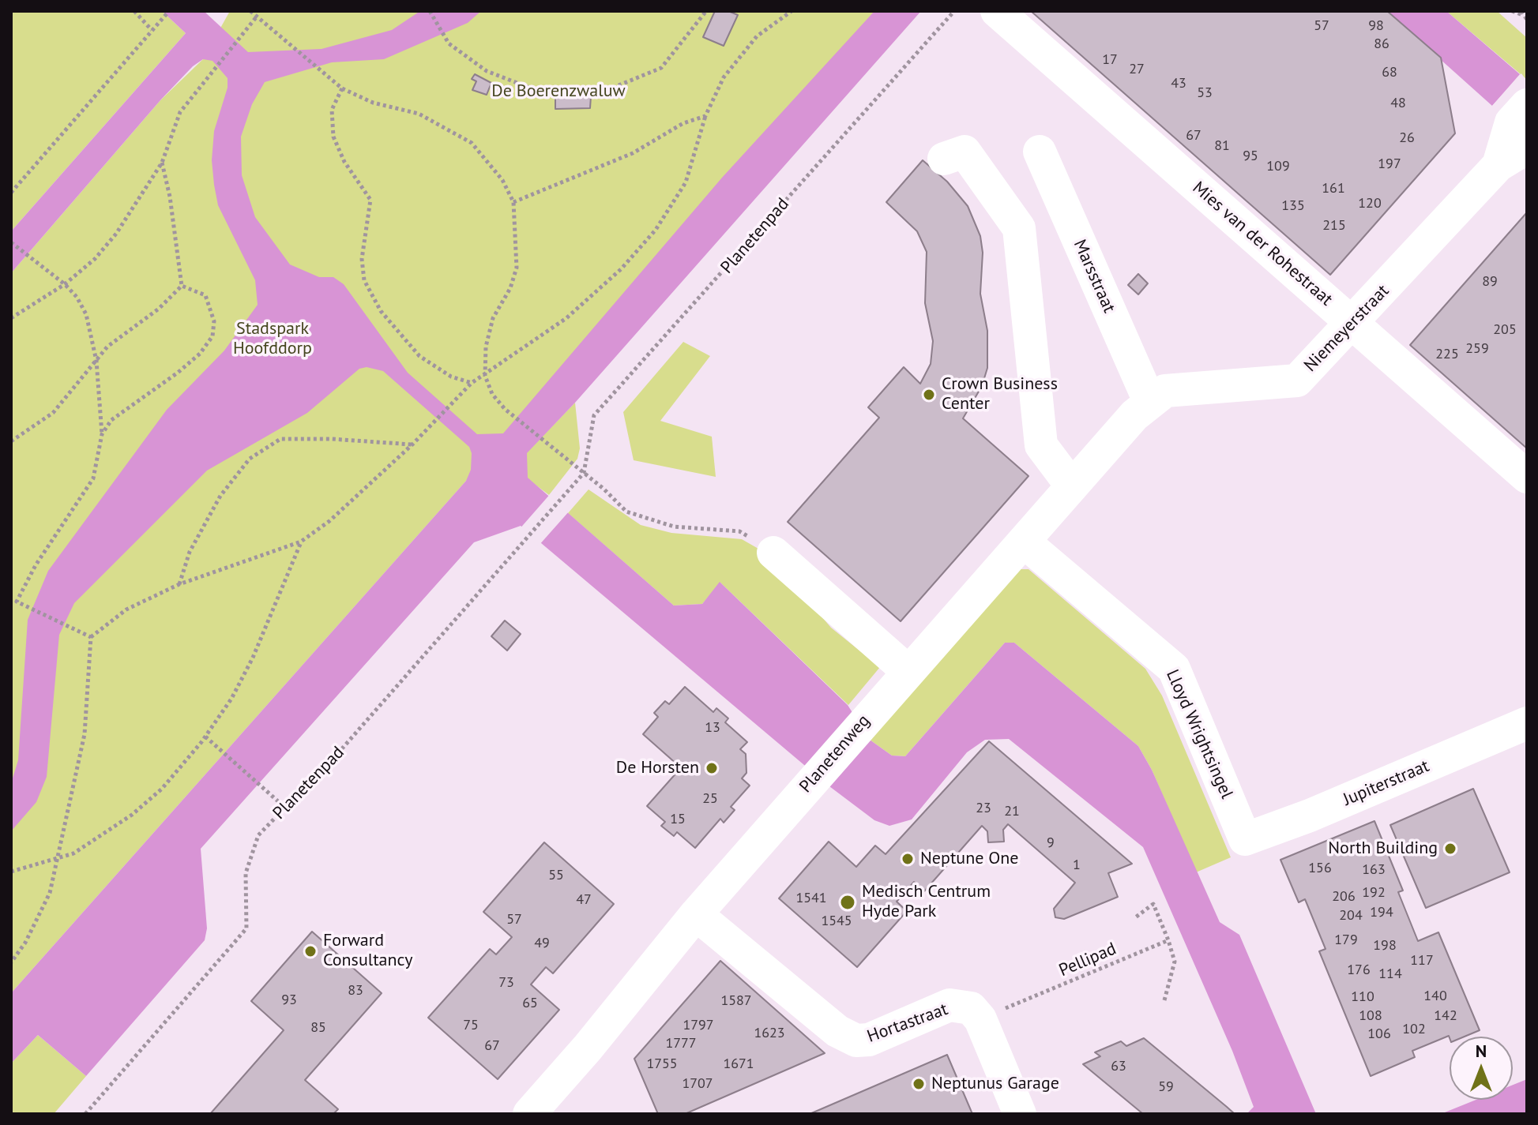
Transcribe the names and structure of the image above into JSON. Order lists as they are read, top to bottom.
{
  "streets": {
    "street": [
      "Mies van der Rohestraat",
      "Marsstraat",
      "Niemeyerstraat",
      "Lloyd Wrightsingel",
      "Planetenweg",
      "Jupiterstraat",
      "Hortastraat"
    ],
    "path": ["Planetenpad", "Pellipad"]
  },
  "crossings": [
    ["Mies van der Rohestraat", "Niemeyerstraat"],
    ["Marsstraat", "Niemeyerstraat"],
    ["Marsstraat", "Planetenweg"],
    ["Niemeyerstraat", "Planetenweg"],
    ["Lloyd Wrightsingel", "Planetenweg"],
    ["Lloyd Wrightsingel", "Jupiterstraat"],
    ["Planetenweg", "Hortastraat"],
    ["Pellipad", "Hortastraat"]
  ],
  "parks": ["De Boerenzwaluw", "Stadspark Hoofddorp"],
  "places": [
    "Crown Business Center",
    "De Horsten",
    "North Building",
    "Neptune One",
    "Medisch Centrum Hyde Park",
    "Forward Consultancy",
    "Neptunus Garage"
  ],
  "house_numbers": [
    "57",
    "98",
    "86",
    "17",
    "27",
    "68",
    "43",
    "53",
    "48",
    "67",
    "26",
    "81",
    "95",
    "197",
    "109",
    "161",
    "120",
    "135",
    "215",
    "89",
    "205",
    "259",
    "225",
    "13",
    "25",
    "23",
    "21",
    "15",
    "9",
    "1",
    "156",
    "163",
    "55",
    "192",
    "206",
    "1541",
    "47",
    "194",
    "204",
    "57",
    "1545",
    "179",
    "49",
    "198",
    "117",
    "176",
    "114",
    "73",
    "83",
    "140",
    "110",
    "93",
    "1587",
    "65",
    "108",
    "142",
    "75",
    "1797",
    "85",
    "102",
    "1623",
    "106",
    "1777",
    "67",
    "1755",
    "1671",
    "63",
    "1707",
    "59"
  ],
  "north": "top"
}
